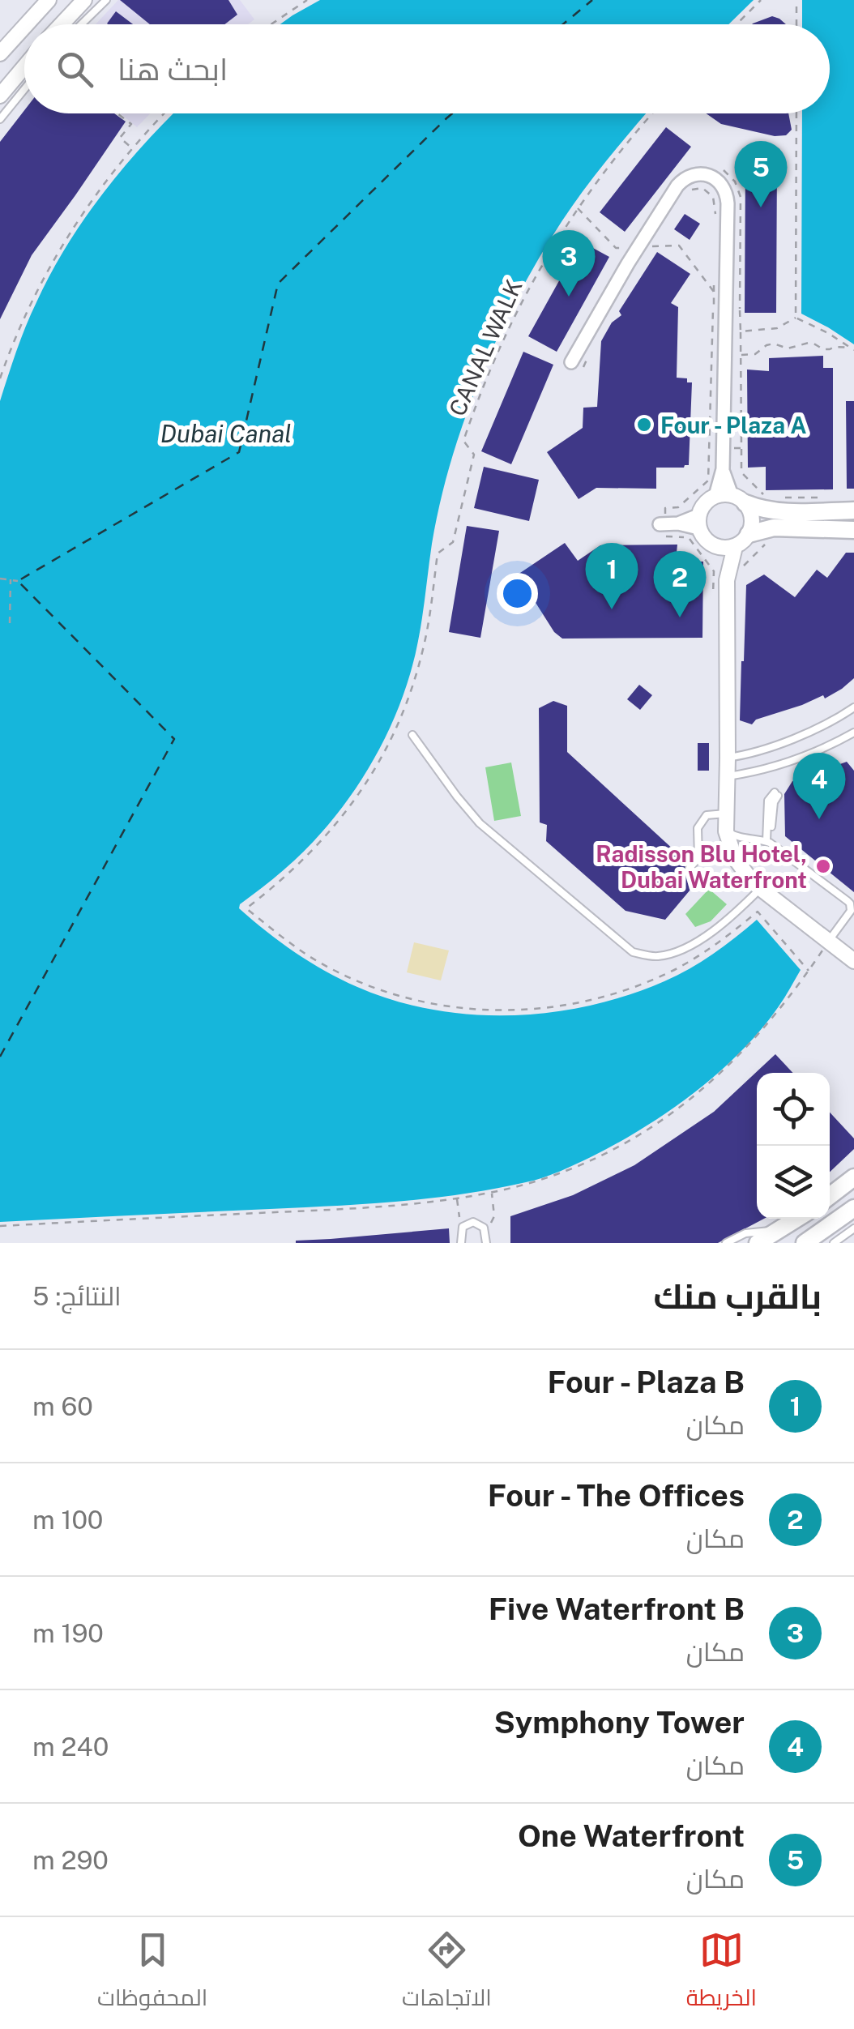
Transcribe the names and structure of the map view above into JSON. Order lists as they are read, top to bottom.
{
  "streets": {
    "path": ["CANAL WALK"]
  },
  "water": ["Dubai Canal"],
  "places": ["Four - Plaza A", "Radisson Blu Hotel, Dubai Waterfront"],
  "page": {
    "search": "ابحث هنا",
    "pins": [
      "5",
      "3",
      "1",
      "2",
      "4"
    ],
    "heading": ["بالقرب منك", "النتائج: 5"],
    "list": [
      {
        "mark": "1",
        "name": "Four - Plaza B",
        "note": "مكان",
        "value": "60 m"
      },
      {
        "mark": "2",
        "name": "Four - The Offices",
        "note": "مكان",
        "value": "100 m"
      },
      {
        "mark": "3",
        "name": "Five Waterfront B",
        "note": "مكان",
        "value": "190 m"
      },
      {
        "mark": "4",
        "name": "Symphony Tower",
        "note": "مكان",
        "value": "240 m"
      },
      {
        "mark": "5",
        "name": "One Waterfront",
        "note": "مكان",
        "value": "290 m"
      }
    ],
    "nav": ["الخريطة", "الاتجاهات", "المحفوظات"]
  }
}
